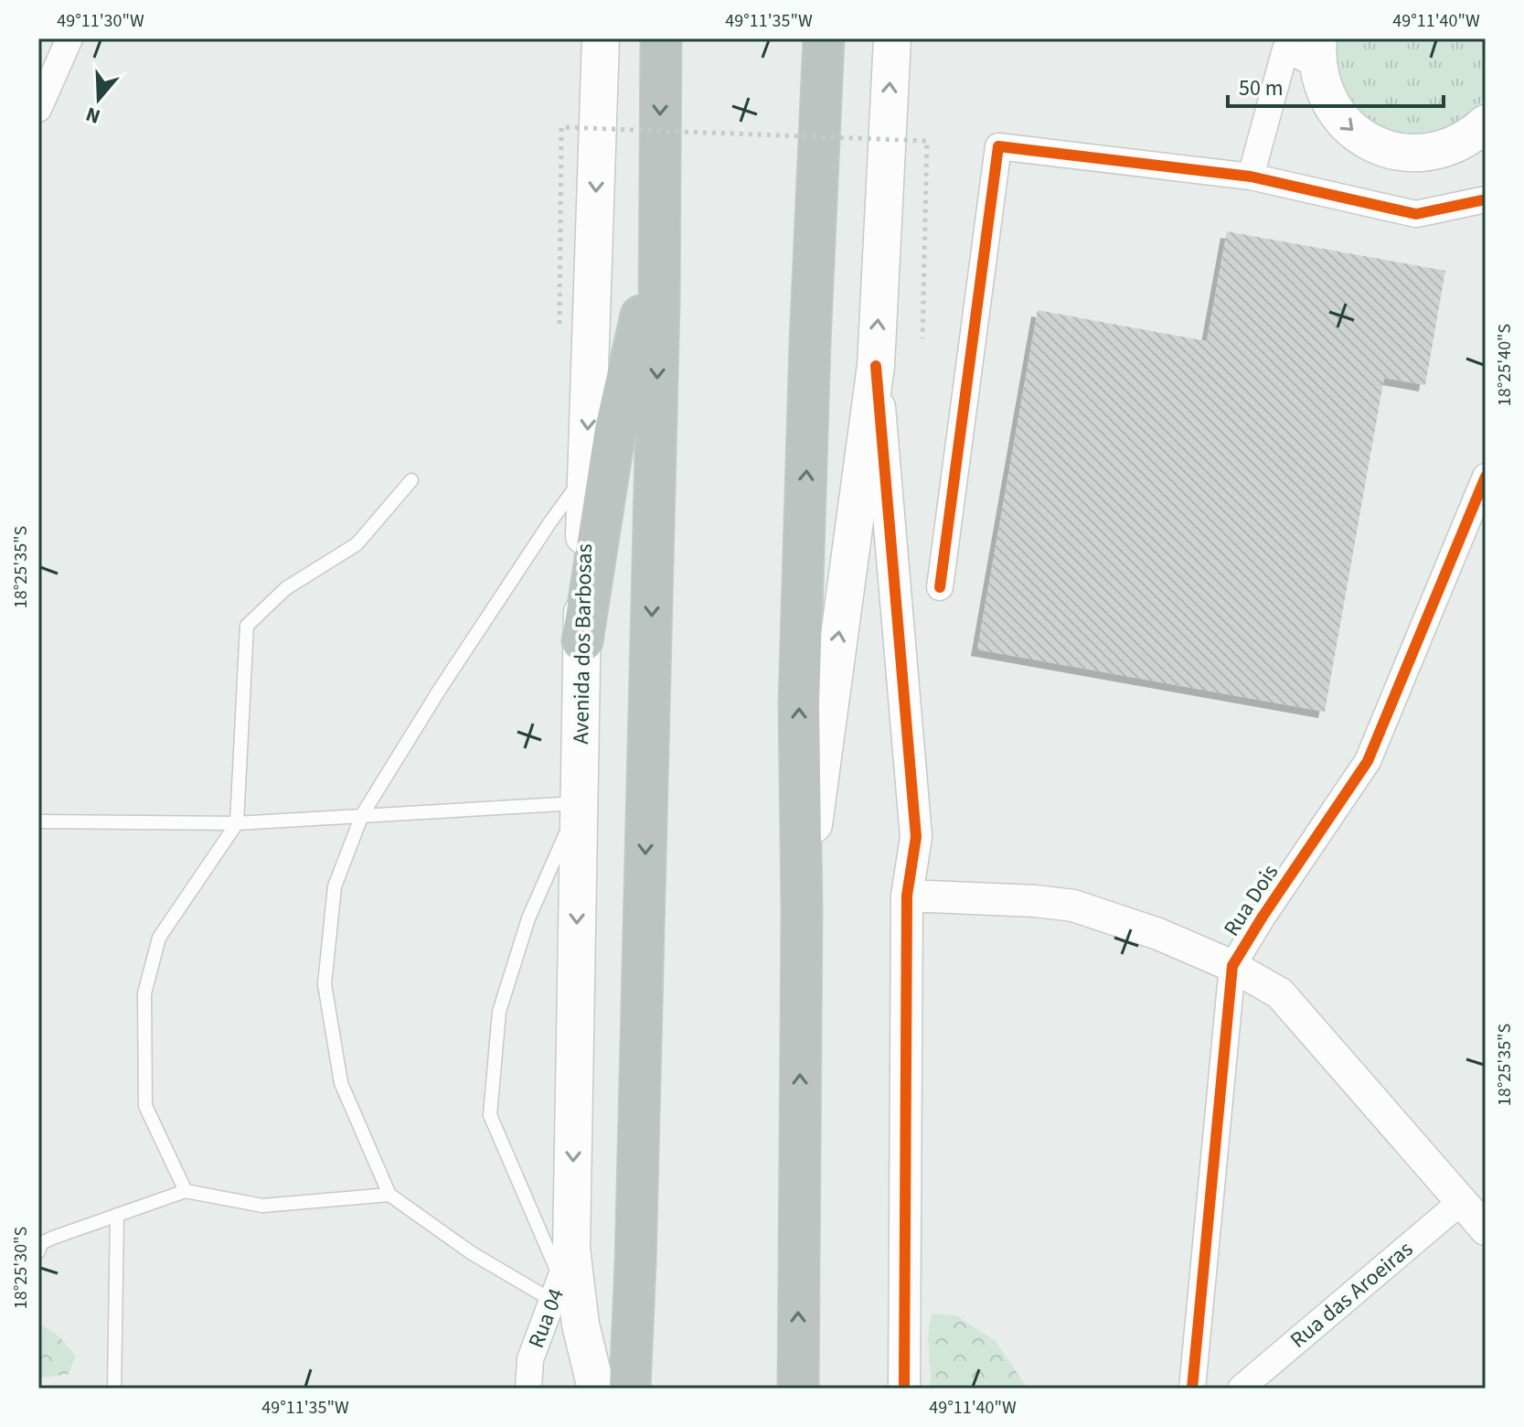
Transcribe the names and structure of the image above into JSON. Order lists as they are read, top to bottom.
{
  "streets": {
    "main road": ["Avenida dos Barbosas"],
    "street": ["Rua Dois", "Rua das Aroeiras", "Rua 04"]
  },
  "crossings": [
    ["Avenida dos Barbosas", "Rua 04"]
  ],
  "scale_bar": "50 m",
  "north": "bottom",
  "coordinates": [
    "49°11'30\"W",
    "49°11'35\"W",
    "49°11'40\"W",
    "18°25'40\"S",
    "18°25'35\"S",
    "18°25'30\"S"
  ]
}
